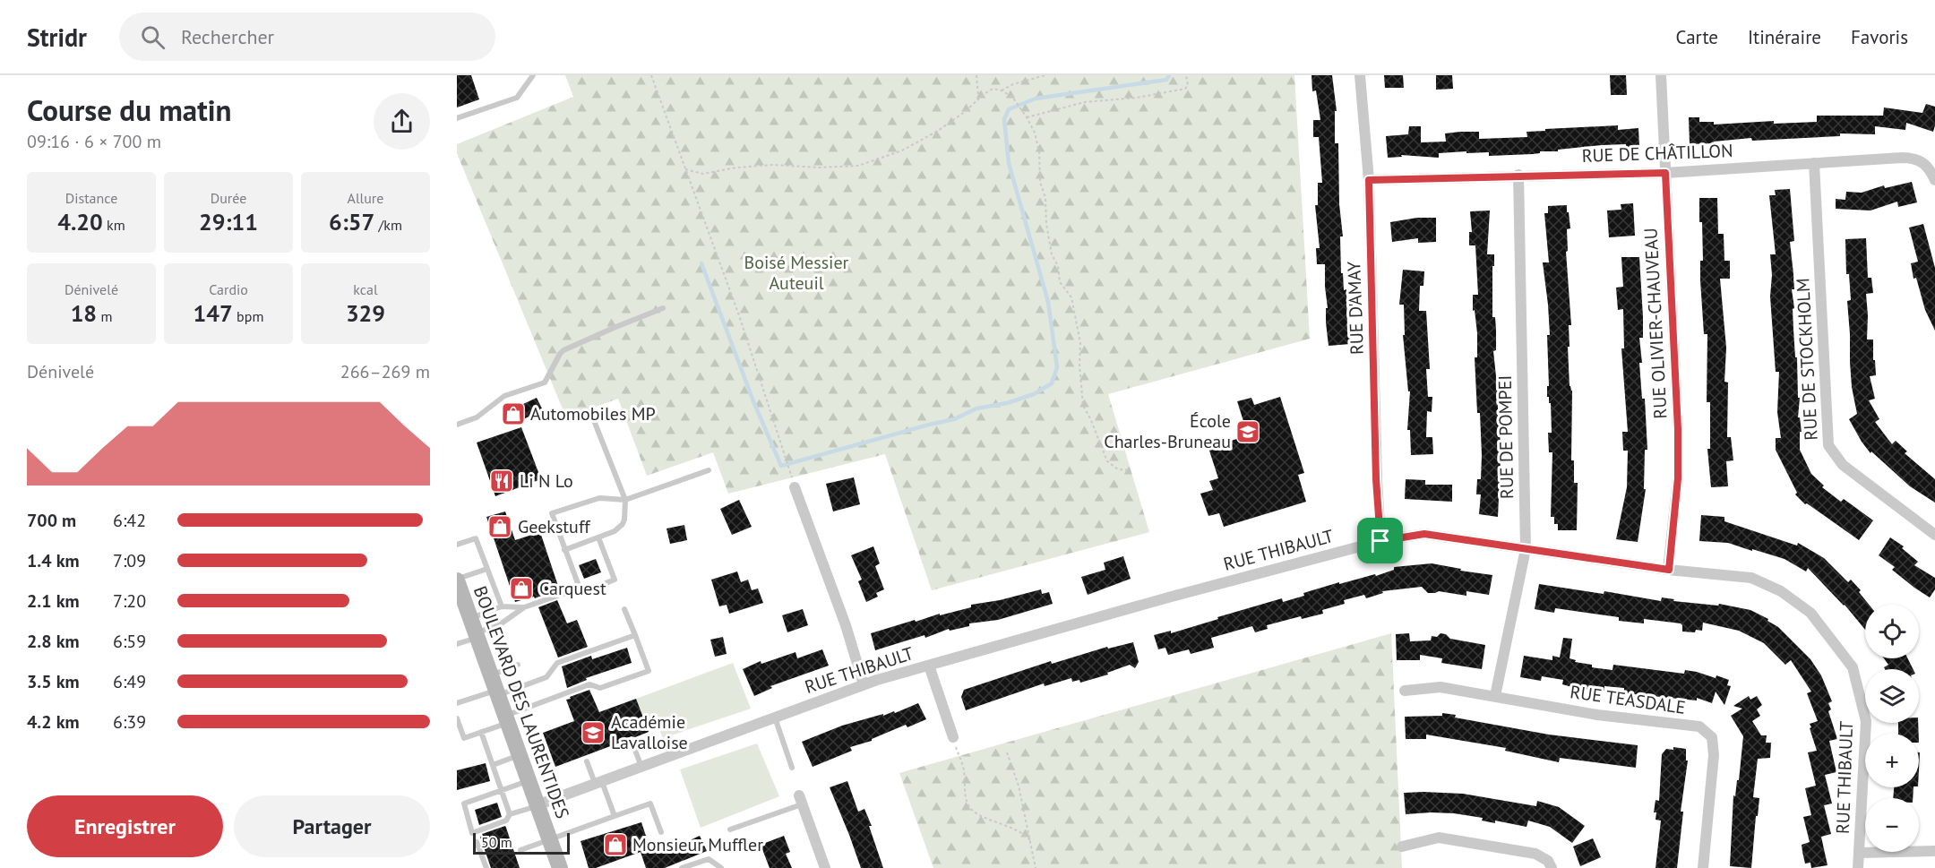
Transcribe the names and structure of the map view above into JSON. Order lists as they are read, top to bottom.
{
  "streets": {
    "main road": ["BOULEVARD DES LAURENTIDES"],
    "street": [
      "RUE DE CHÂTILLON",
      "RUE D'AMAY",
      "RUE OLIVIER-CHAUVEAU",
      "RUE DE STOCKHOLM",
      "RUE DE POMPEI",
      "RUE THIBAULT",
      "RUE TEASDALE"
    ]
  },
  "crossings": [
    ["RUE DE CHÂTILLON", "RUE D'AMAY"],
    ["RUE DE CHÂTILLON", "RUE OLIVIER-CHAUVEAU"],
    ["RUE DE CHÂTILLON", "RUE DE STOCKHOLM"],
    ["RUE DE CHÂTILLON", "RUE DE POMPEI"],
    ["RUE D'AMAY", "RUE THIBAULT"],
    ["RUE OLIVIER-CHAUVEAU", "RUE THIBAULT"],
    ["RUE DE POMPEI", "RUE THIBAULT"],
    ["RUE DE POMPEI", "RUE TEASDALE"],
    ["RUE THIBAULT", "BOULEVARD DES LAURENTIDES"]
  ],
  "parks": ["Boisé Messier Auteuil"],
  "places": {
    "shop": [
      "Automobiles MP",
      "Geekstuff",
      "Carquest",
      "Monsieur Muffler"
    ],
    "school or university": ["École Charles-Bruneau", "Académie Lavalloise"],
    "restaurant": ["Li N Lo"]
  },
  "scale_bar": "50 m",
  "page": {
    "header": "Stridr",
    "search": "Rechercher",
    "nav": ["Carte", "Itinéraire", "Favoris"],
    "heading": ["Course du matin", "09:16 · 6 × 700 m"],
    "stats": [
      ["Distance", "4.20 km"],
      ["Durée", "29:11"],
      ["Allure", "6:57 /km"],
      ["Dénivelé", "18 m"],
      ["Cardio", "147 bpm"],
      ["kcal", "329"]
    ],
    "chart": ["Dénivelé", "266–269 m"],
    "list": [
      {
        "name": "700 m",
        "note": "6:42"
      },
      {
        "name": "1.4 km",
        "note": "7:09"
      },
      {
        "name": "2.1 km",
        "note": "7:20"
      },
      {
        "name": "2.8 km",
        "note": "6:59"
      },
      {
        "name": "3.5 km",
        "note": "6:49"
      },
      {
        "name": "4.2 km",
        "note": "6:39"
      }
    ],
    "map_buttons": ["+", "−"],
    "buttons": ["Enregistrer", "Partager"],
    "scale": "50 m"
  }
}
